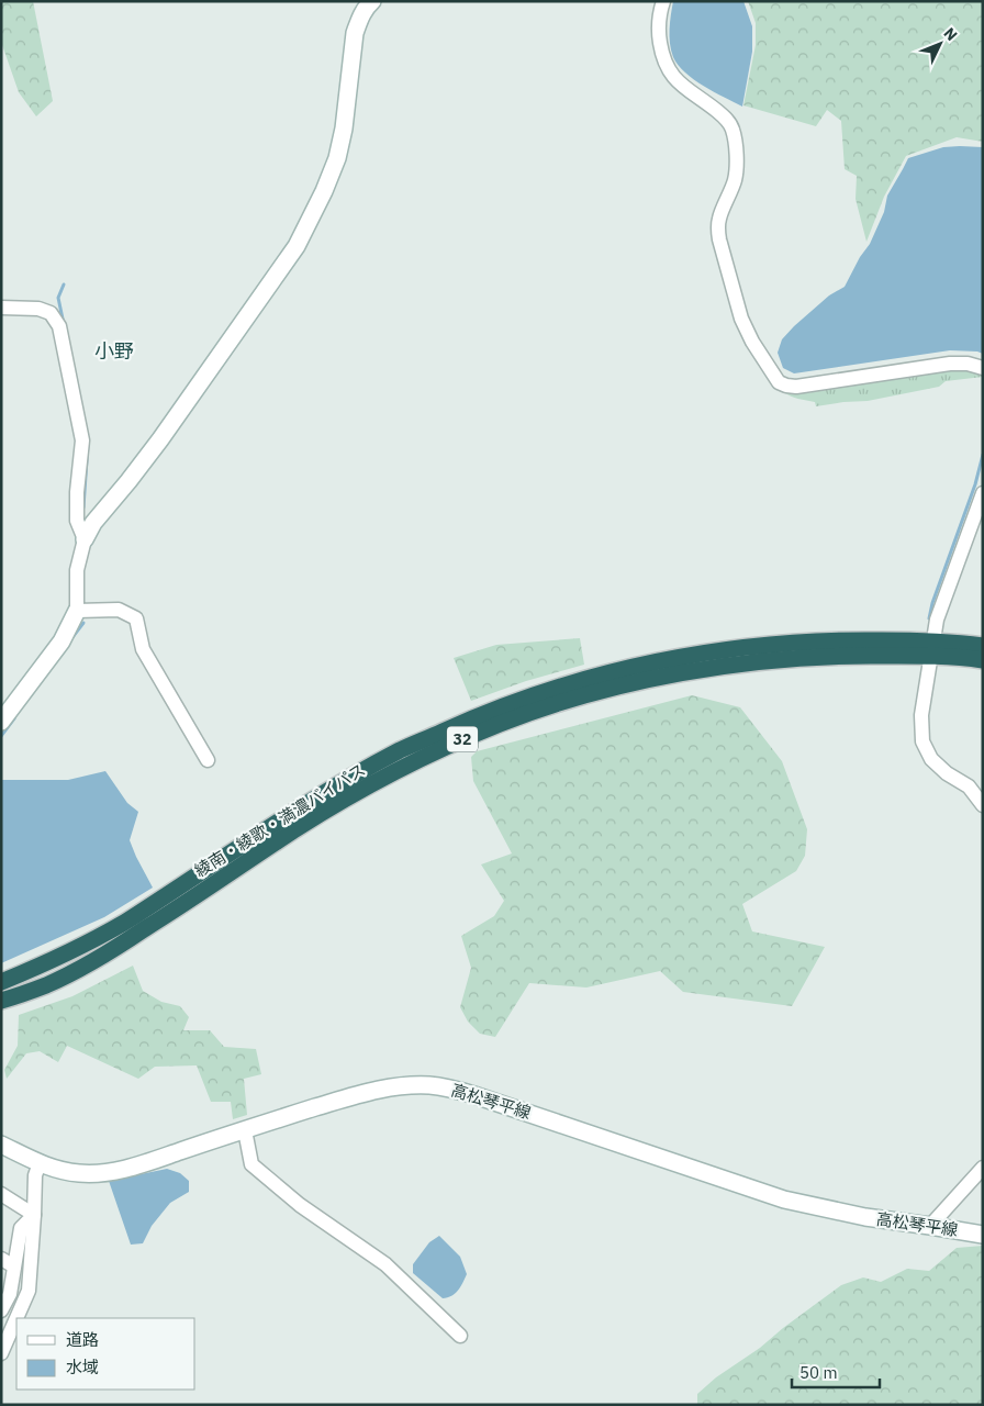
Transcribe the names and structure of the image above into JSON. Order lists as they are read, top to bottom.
{
  "streets": {
    "highway": ["32", "綾南・綾歌・満濃バイパス"],
    "main road": ["高松琴平線"]
  },
  "districts": ["小野"],
  "legend": ["道路", "水域"],
  "scale_bar": "50 m",
  "north": "top right"
}
